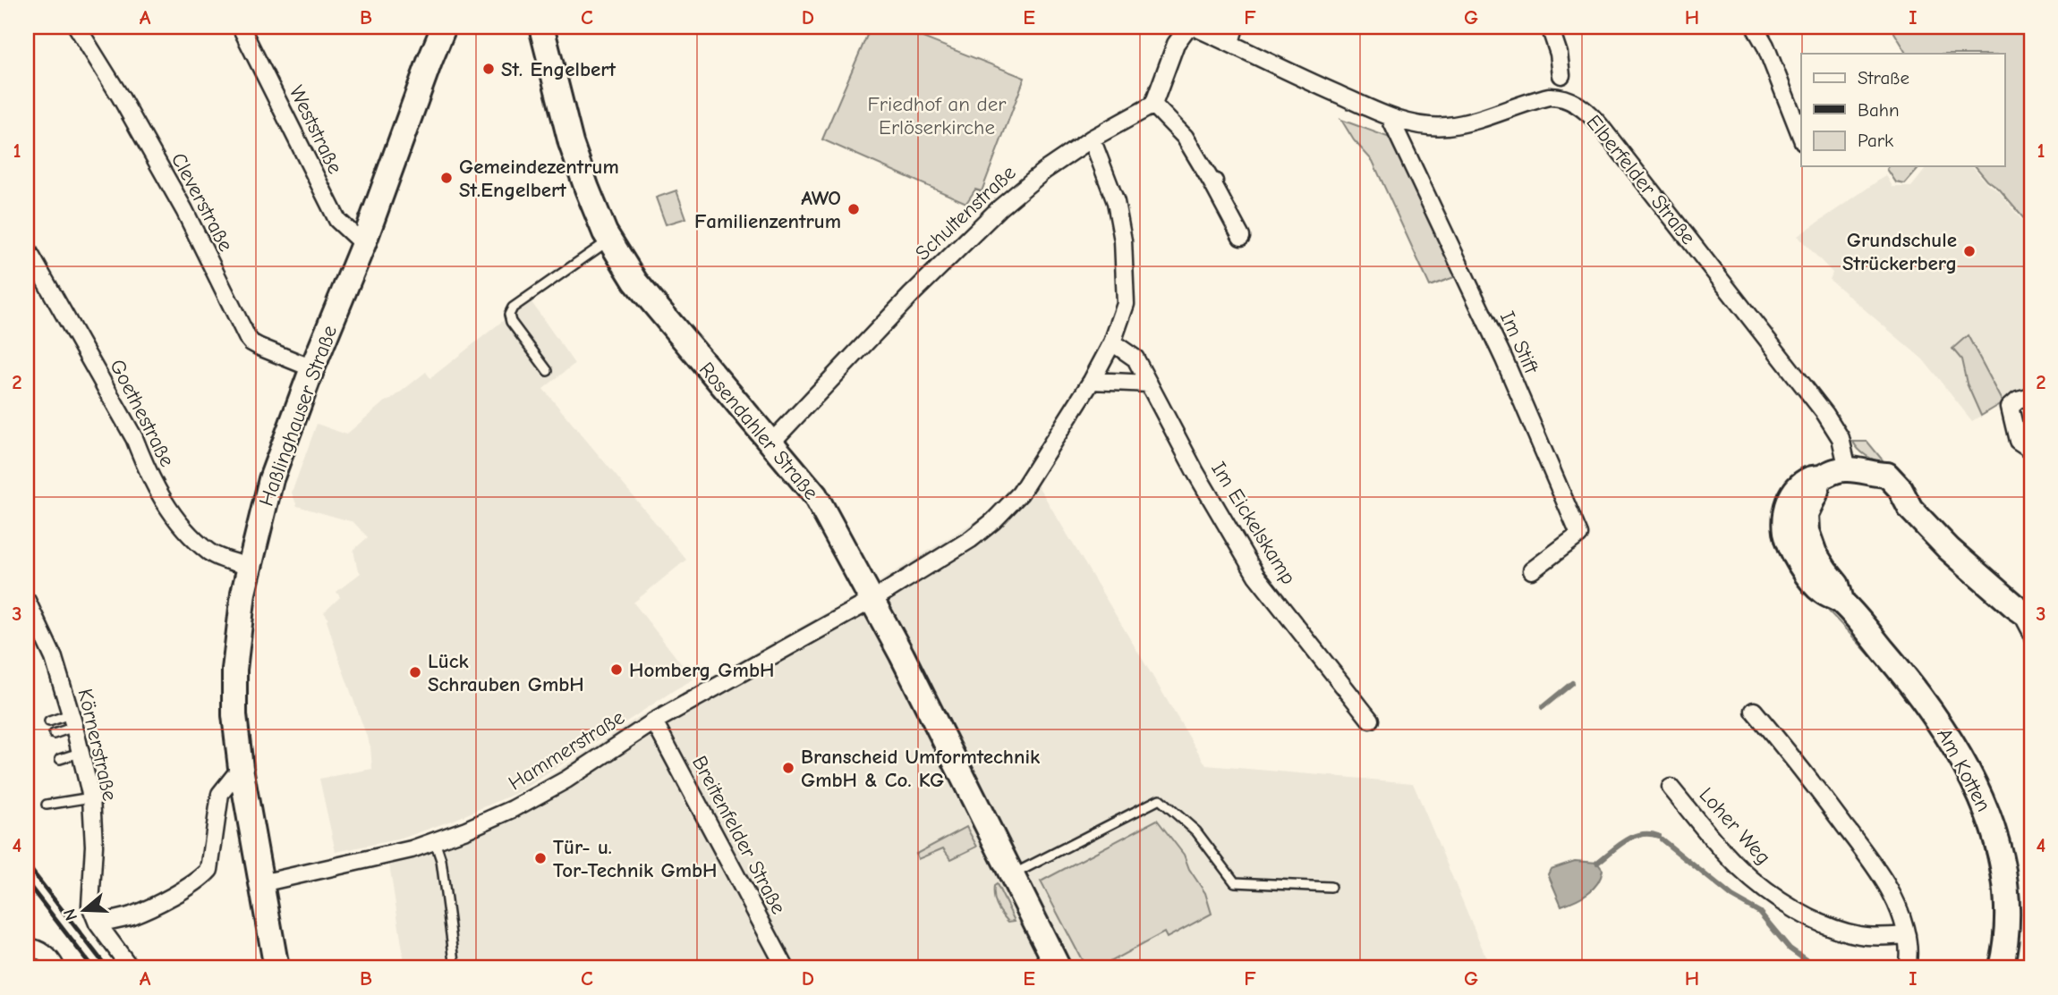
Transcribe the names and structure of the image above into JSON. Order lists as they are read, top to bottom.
{
  "streets": {
    "main road": ["Haßlinghauser Straße", "Rosendahler Straße", "Am Kotten"],
    "street": [
      "Weststraße",
      "Elberfelder Straße",
      "Cleverstraße",
      "Schultenstraße",
      "Im Stift",
      "Goethestraße",
      "Im Eickelskamp",
      "Körnerstraße",
      "Hammerstraße",
      "Loher Weg",
      "Breitenfelder Straße"
    ]
  },
  "crossings": [
    ["Weststraße", "Haßlinghauser Straße"],
    ["Elberfelder Straße", "Im Stift"],
    ["Elberfelder Straße", "Am Kotten"],
    ["Cleverstraße", "Haßlinghauser Straße"],
    ["Schultenstraße", "Rosendahler Straße"],
    ["Goethestraße", "Haßlinghauser Straße"],
    ["Haßlinghauser Straße", "Hammerstraße"],
    ["Rosendahler Straße", "Hammerstraße"],
    ["Hammerstraße", "Breitenfelder Straße"]
  ],
  "parks": ["Friedhof an der Erlöserkirche"],
  "places": [
    "St. Engelbert",
    "Gemeindezentrum St.Engelbert",
    "AWO Familienzentrum",
    "Grundschule Strückerberg",
    "Homberg GmbH",
    "Lück Schrauben GmbH",
    "Branscheid Umformtechnik GmbH & Co. KG",
    "Tür- u. Tor-Technik GmbH"
  ],
  "legend": ["Straße", "Bahn", "Park"],
  "north": "left",
  "grid": {
    "columns": [
      "A",
      "B",
      "C",
      "D",
      "E",
      "F",
      "G",
      "H",
      "I"
    ],
    "rows": [
      "1",
      "2",
      "3",
      "4"
    ]
  }
}
